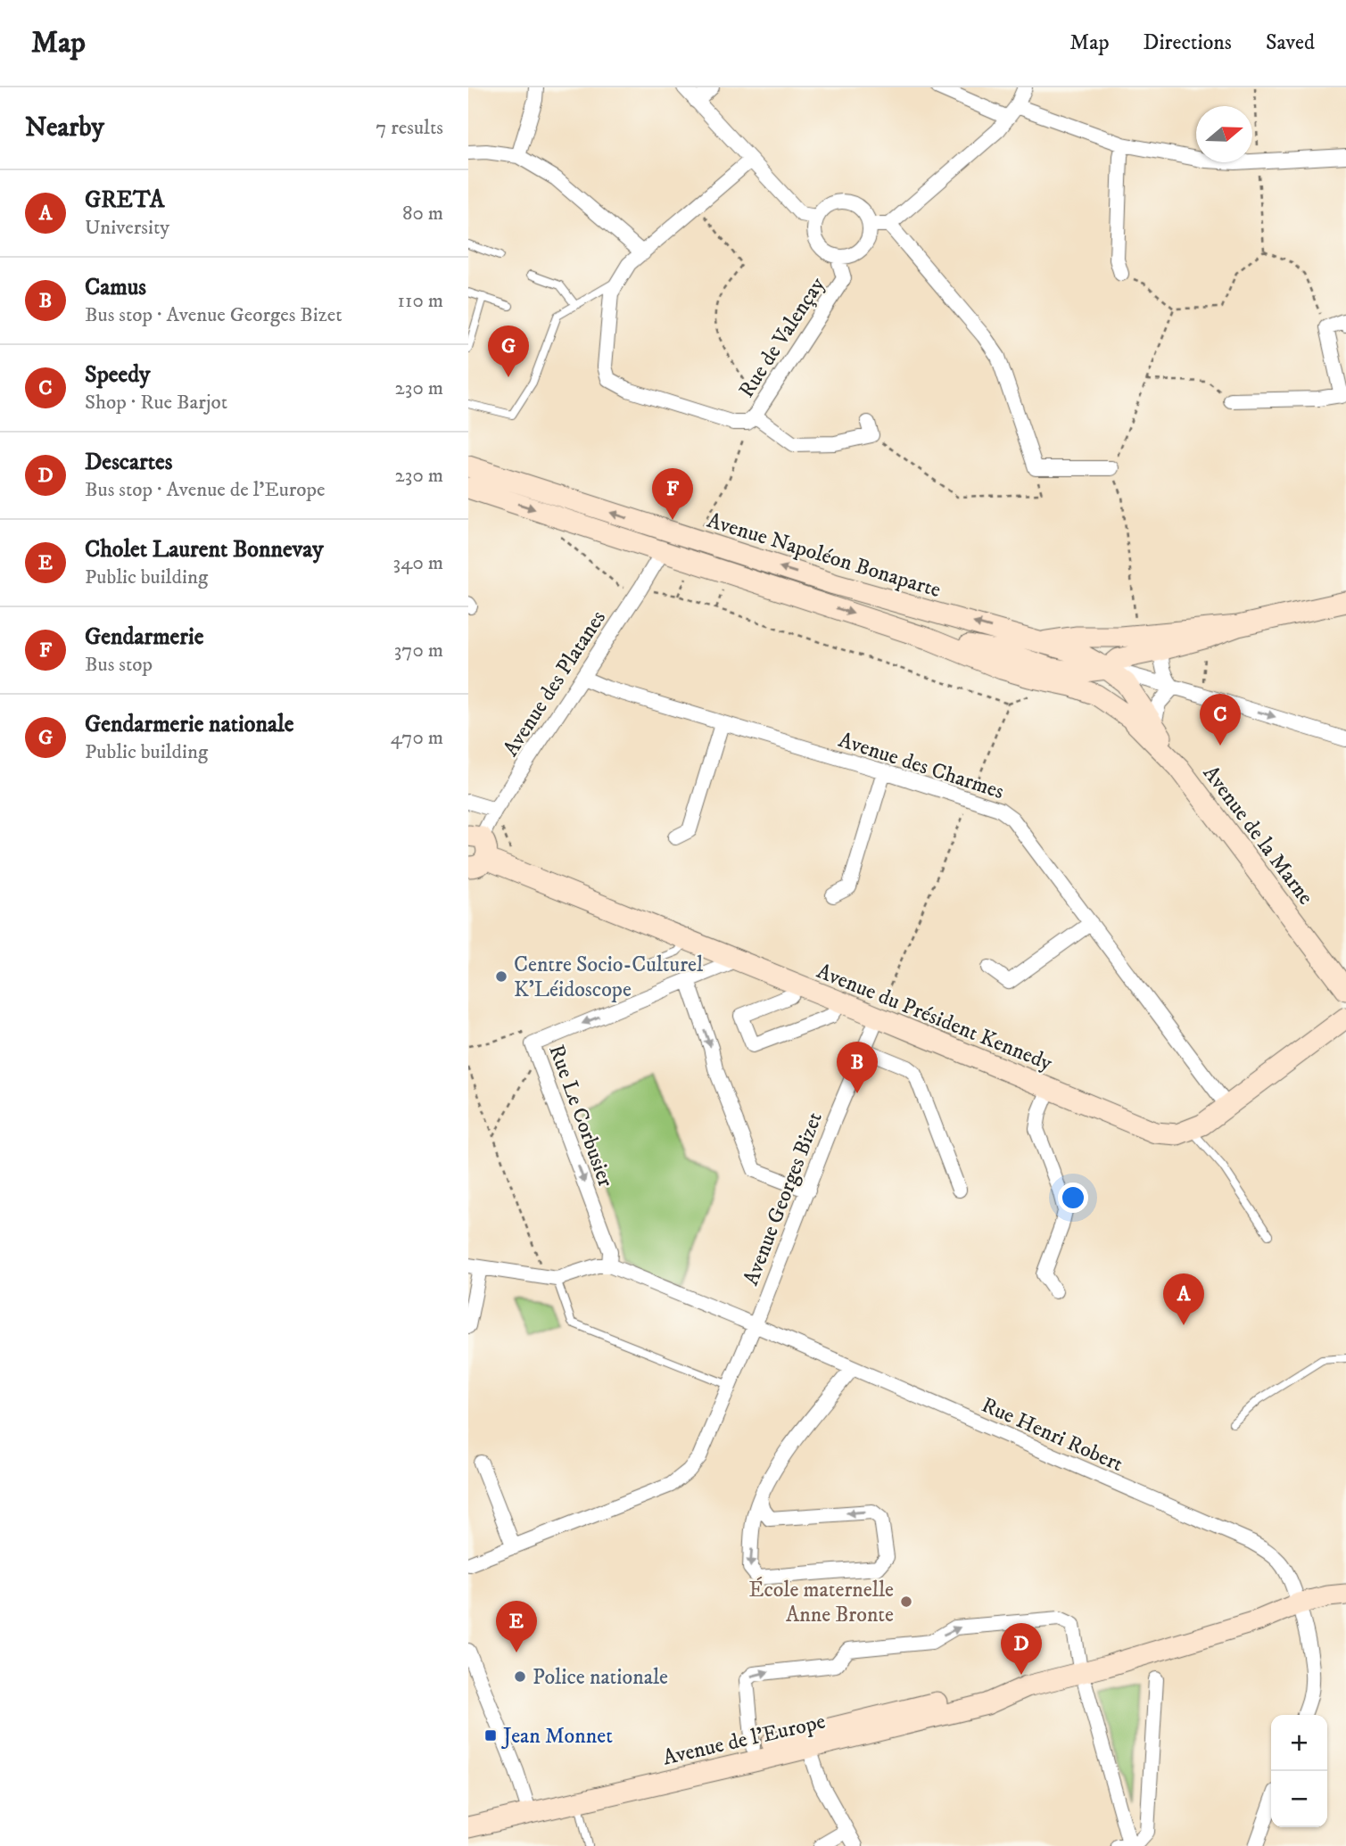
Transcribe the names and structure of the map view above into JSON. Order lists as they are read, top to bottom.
{
  "streets": {
    "main road": [
      "Avenue Napoléon Bonaparte",
      "Avenue de la Marne",
      "Avenue du Président Kennedy",
      "Avenue de l’Europe"
    ],
    "street": [
      "Rue de Valençay",
      "Avenue des Platanes",
      "Avenue des Charmes",
      "Rue Le Corbusier",
      "Avenue Georges Bizet",
      "Rue Henri Robert"
    ]
  },
  "crossings": [
    ["Avenue Napoléon Bonaparte", "Avenue des Platanes"],
    ["Avenue Napoléon Bonaparte", "Avenue de la Marne"],
    ["Avenue des Platanes", "Avenue des Charmes"],
    ["Avenue des Platanes", "Avenue du Président Kennedy"],
    ["Avenue des Charmes", "Avenue du Président Kennedy"],
    ["Avenue du Président Kennedy", "Rue Le Corbusier"],
    ["Avenue du Président Kennedy", "Avenue Georges Bizet"],
    ["Rue Le Corbusier", "Rue Henri Robert"],
    ["Avenue Georges Bizet", "Rue Henri Robert"],
    ["Rue Henri Robert", "Avenue de l’Europe"]
  ],
  "places": {
    "other": ["Centre Socio-Culturel K’Léidoscope", "École maternelle Anne Bronte", "Police nationale"],
    "transit": ["Jean Monnet"]
  },
  "north": "right",
  "page": {
    "header": "Map",
    "nav": ["Map", "Directions", "Saved"],
    "heading": ["Nearby", "7 results"],
    "list": [
      {
        "mark": "A",
        "name": "GRETA",
        "note": "University",
        "value": "80 m"
      },
      {
        "mark": "B",
        "name": "Camus",
        "note": "Bus stop · Avenue Georges Bizet",
        "value": "110 m"
      },
      {
        "mark": "C",
        "name": "Speedy",
        "note": "Shop · Rue Barjot",
        "value": "230 m"
      },
      {
        "mark": "D",
        "name": "Descartes",
        "note": "Bus stop · Avenue de l’Europe",
        "value": "230 m"
      },
      {
        "mark": "E",
        "name": "Cholet Laurent Bonnevay",
        "note": "Public building",
        "value": "340 m"
      },
      {
        "mark": "F",
        "name": "Gendarmerie",
        "note": "Bus stop",
        "value": "370 m"
      },
      {
        "mark": "G",
        "name": "Gendarmerie nationale",
        "note": "Public building",
        "value": "470 m"
      }
    ],
    "pins": [
      "G",
      "F",
      "C",
      "B",
      "A",
      "E",
      "D"
    ],
    "map_buttons": ["+", "−"]
  }
}
